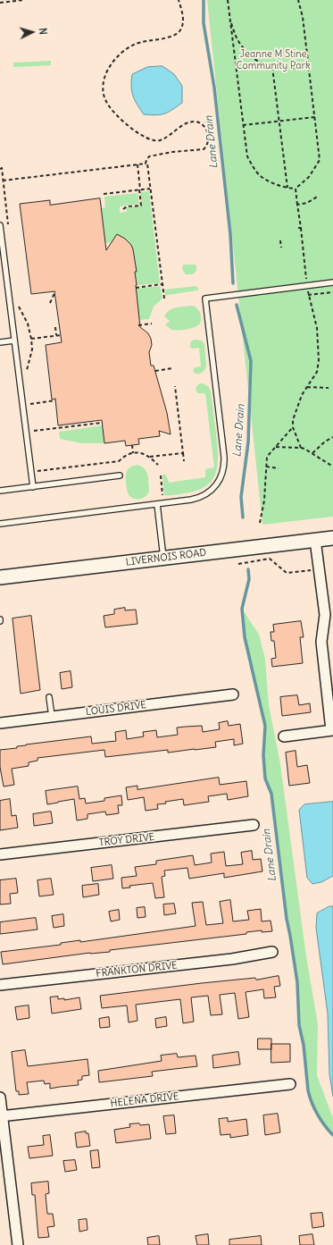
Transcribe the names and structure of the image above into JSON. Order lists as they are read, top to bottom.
{
  "streets": {
    "main road": ["LIVERNOIS ROAD"],
    "street": [
      "LOUIS DRIVE",
      "TROY DRIVE",
      "FRANKTON DRIVE",
      "HELENA DRIVE"
    ]
  },
  "water": ["Lane Drain"],
  "parks": ["Jeanne M Stine Community Park"],
  "north": "right"
}
